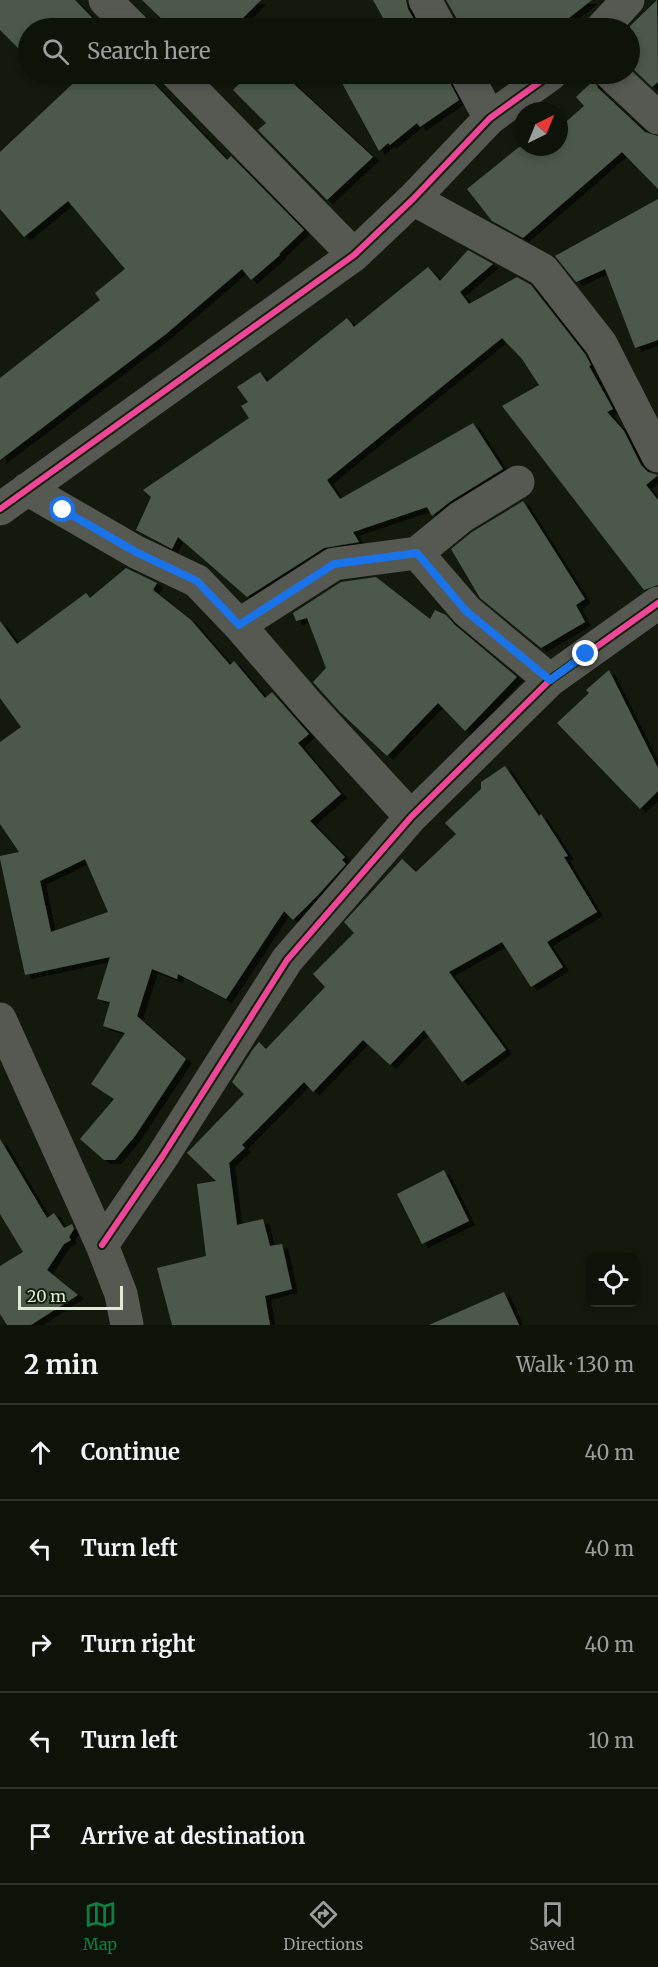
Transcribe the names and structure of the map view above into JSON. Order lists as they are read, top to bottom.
{
  "scale_bar": "20 m",
  "north": "top right",
  "page": {
    "search": "Search here",
    "scale": "20 m",
    "heading": ["2 min", "Walk · 130 m"],
    "list": [
      ["Continue", "40 m"],
      ["Turn left", "40 m"],
      ["Turn right", "40 m"],
      ["Turn left", "10 m"],
      "Arrive at destination"
    ],
    "nav": ["Map", "Directions", "Saved"]
  }
}
